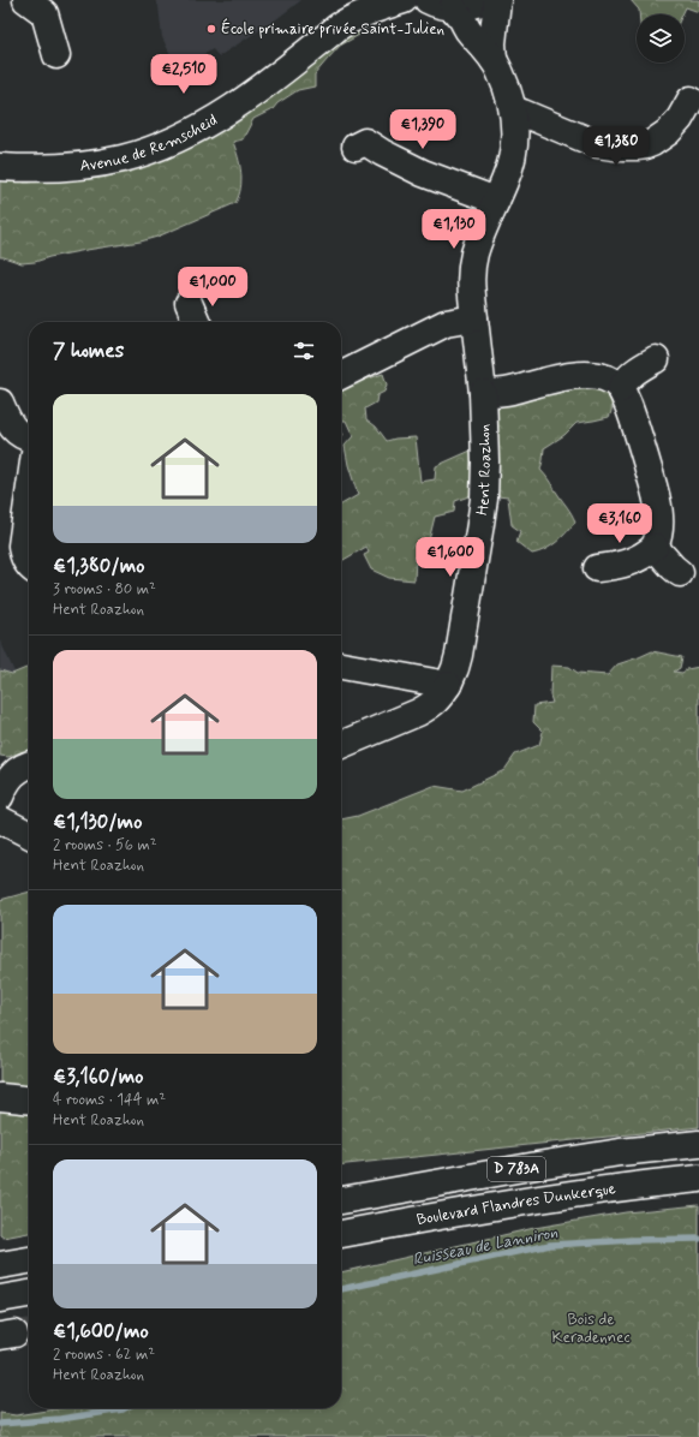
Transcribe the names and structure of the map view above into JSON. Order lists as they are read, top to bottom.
{
  "streets": {
    "street": [
      "Avenue de Remscheid",
      "Hent Roazhon",
      "D 783A",
      "Boulevard Flandres Dunkerque"
    ]
  },
  "water": ["Ruisseau de Lanniron"],
  "parks": ["Bois de Keradennec"],
  "places": ["École primaire privée Saint-Julien"],
  "page": {
    "price": [
      "€2,510",
      "€1,390",
      "€1,380",
      "€1,130",
      "€1,000",
      "€3,160",
      "€1,600"
    ],
    "heading": "7 homes",
    "list": [
      {
        "name": "€1,380/mo",
        "note": "3 rooms · 80 m² · Hent Roazhon"
      },
      {
        "name": "€1,130/mo",
        "note": "2 rooms · 56 m² · Hent Roazhon"
      },
      {
        "name": "€3,160/mo",
        "note": "4 rooms · 144 m² · Hent Roazhon"
      },
      {
        "name": "€1,600/mo",
        "note": "2 rooms · 62 m² · Hent Roazhon"
      }
    ]
  }
}
